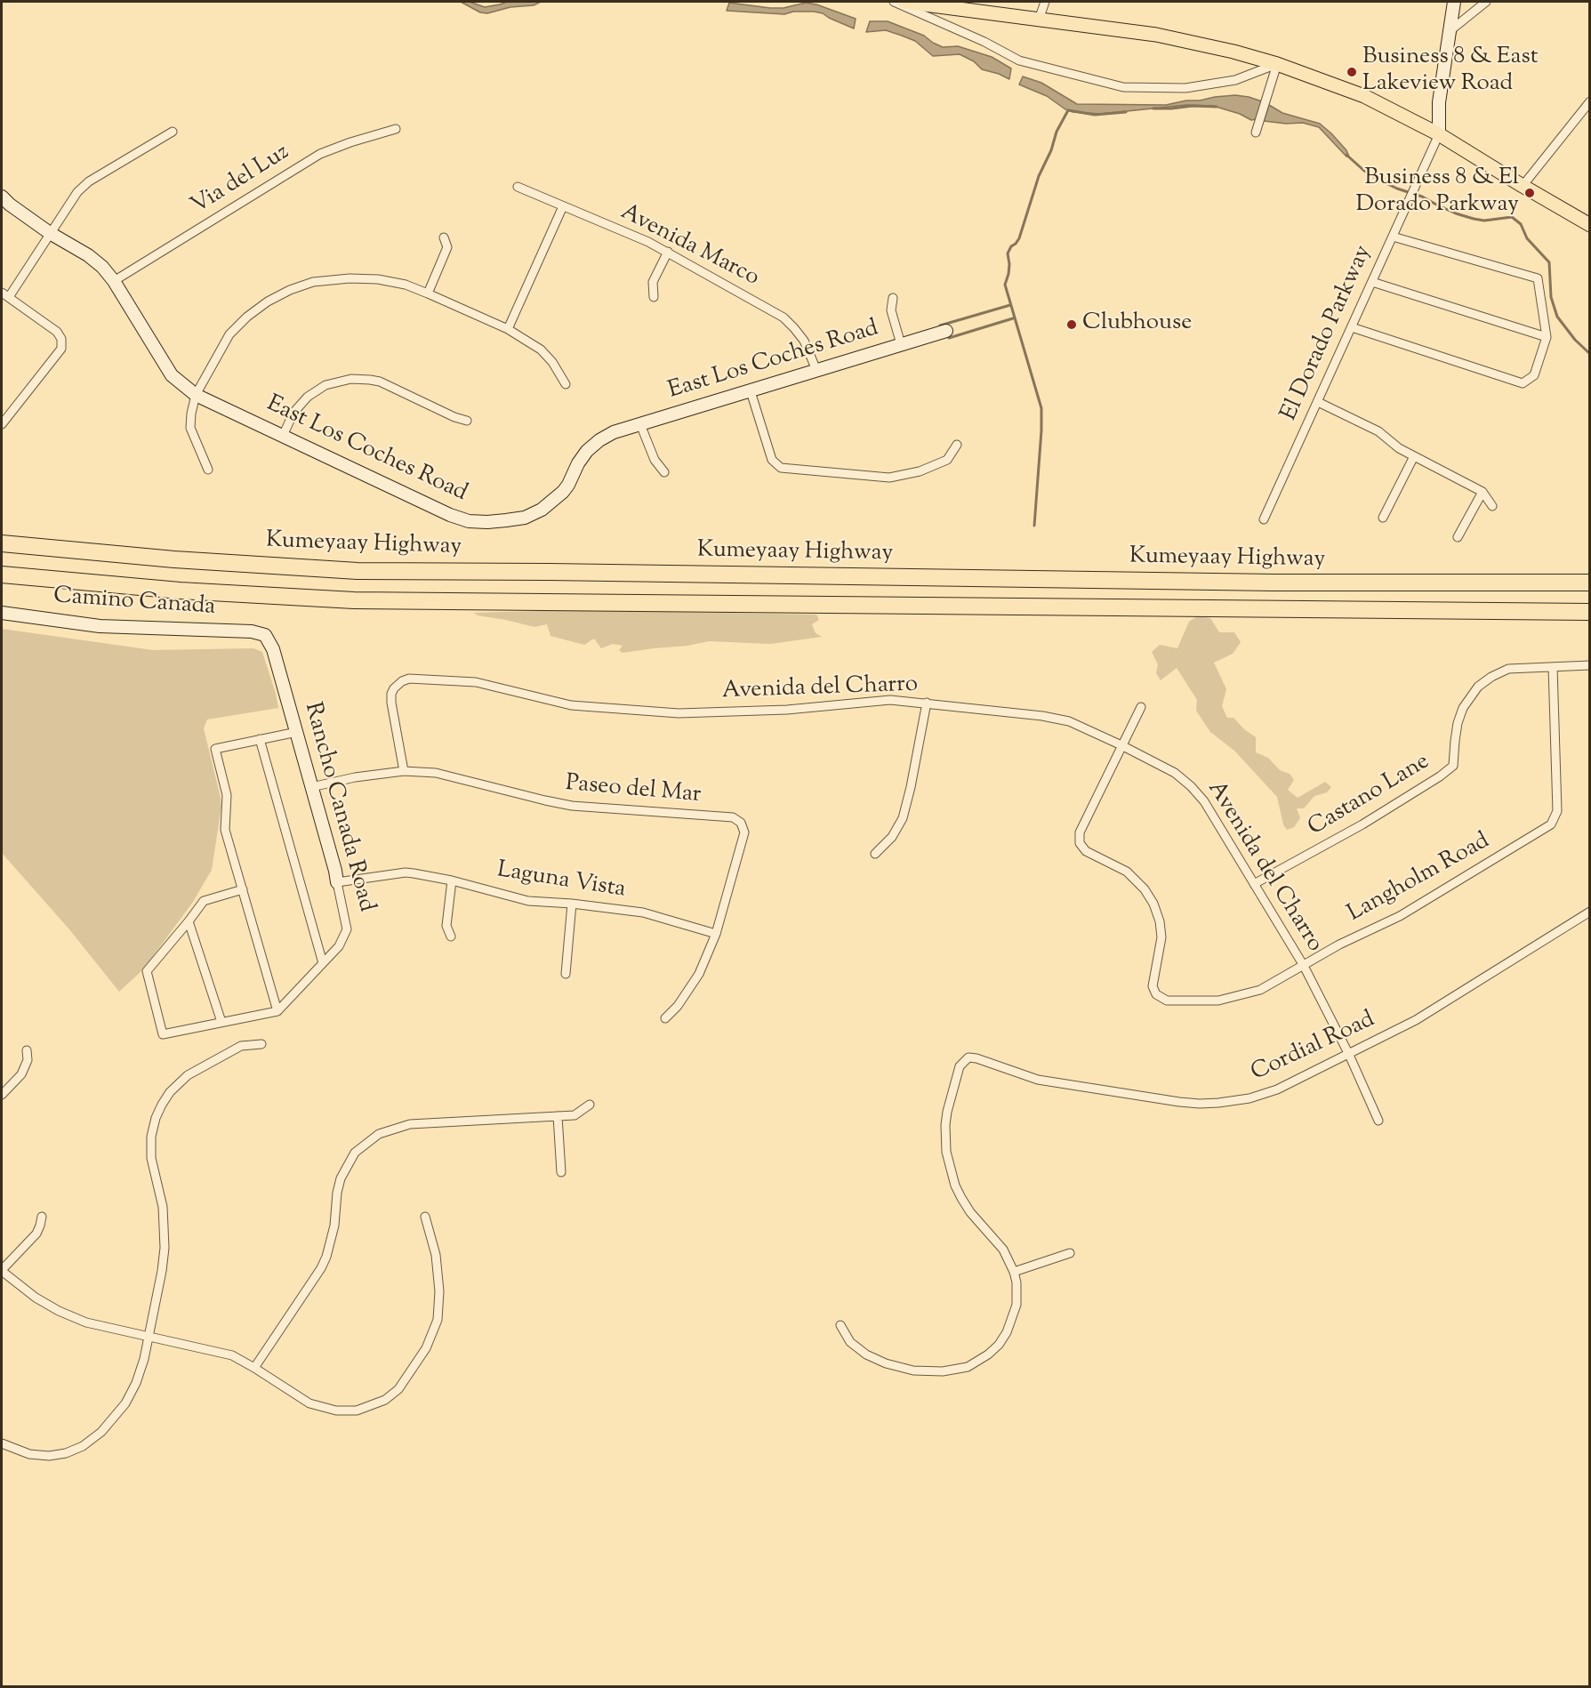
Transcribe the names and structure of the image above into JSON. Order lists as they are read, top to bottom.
{
  "streets": {
    "highway": ["Kumeyaay Highway"],
    "street": [
      "Via del Luz",
      "Avenida Marco",
      "El Dorado Parkway",
      "East Los Coches Road",
      "Camino Canada",
      "Avenida del Charro",
      "Paseo del Mar",
      "Castano Lane",
      "Rancho Canada Road",
      "Langholm Road",
      "Laguna Vista",
      "Cordial Road"
    ]
  },
  "crossings": [
    ["Via del Luz", "East Los Coches Road"],
    ["Avenida Marco", "East Los Coches Road"],
    ["Camino Canada", "Rancho Canada Road"],
    ["Avenida del Charro", "Paseo del Mar"],
    ["Avenida del Charro", "Castano Lane"],
    ["Avenida del Charro", "Langholm Road"],
    ["Avenida del Charro", "Cordial Road"],
    ["Paseo del Mar", "Rancho Canada Road"],
    ["Paseo del Mar", "Laguna Vista"],
    ["Castano Lane", "Langholm Road"],
    ["Rancho Canada Road", "Laguna Vista"]
  ],
  "places": ["Business 8 & East Lakeview Road", "Business 8 & El Dorado Parkway", "Clubhouse"]
}
